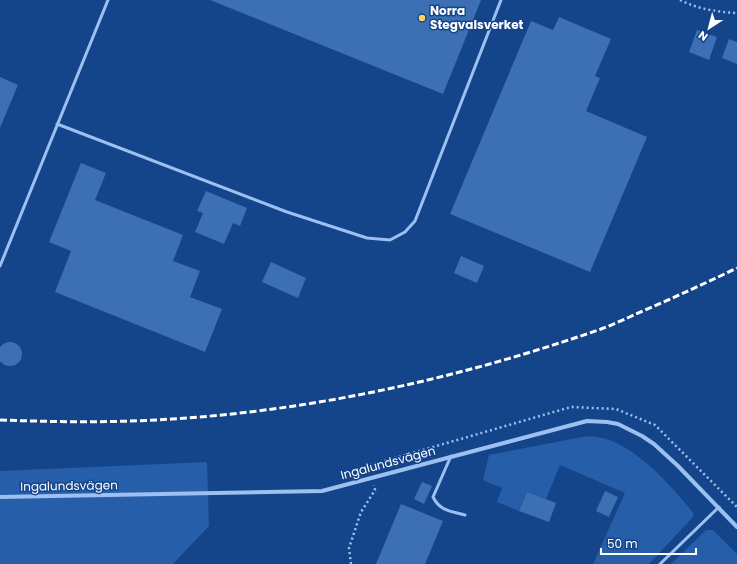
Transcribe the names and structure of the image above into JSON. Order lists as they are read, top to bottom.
{
  "streets": {
    "street": ["Ingalundsvägen"]
  },
  "places": ["Norra Stegvalsverket"],
  "scale_bar": "50 m",
  "north": "bottom left"
}
